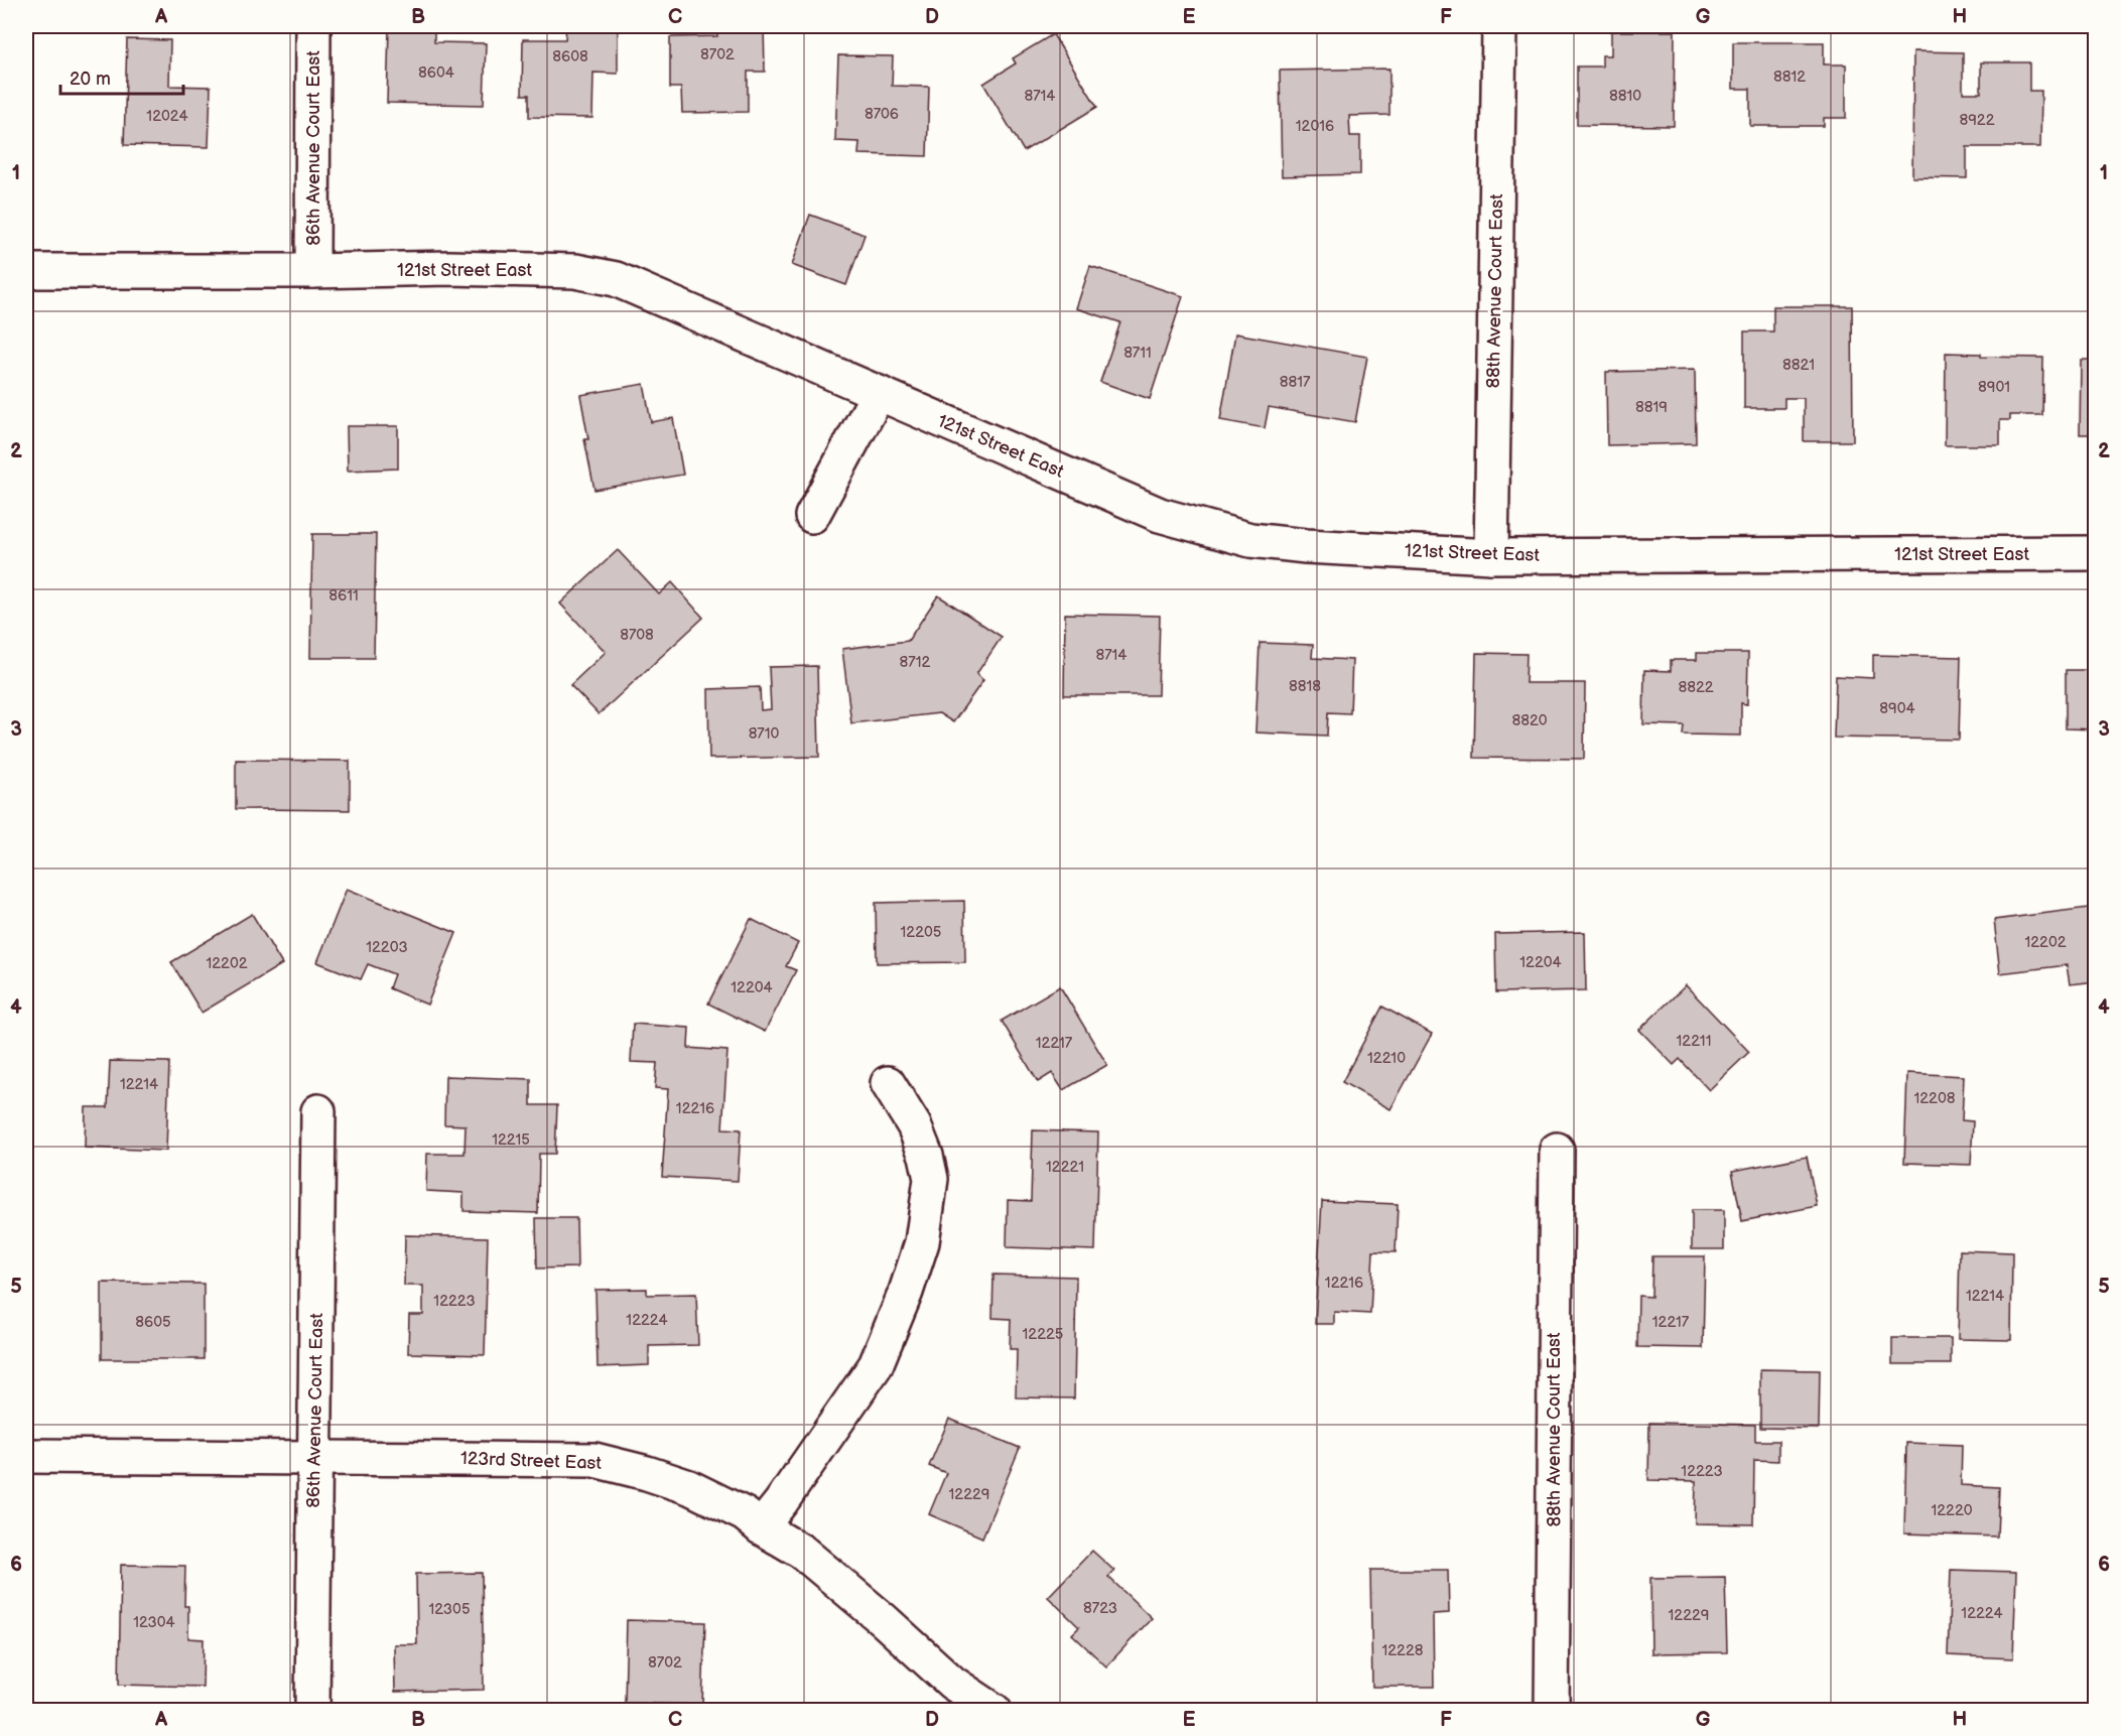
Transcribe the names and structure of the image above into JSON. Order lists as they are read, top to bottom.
{
  "streets": {
    "street": [
      "86th Avenue Court East",
      "121st Street East",
      "88th Avenue Court East",
      "123rd Street East"
    ]
  },
  "crossings": [
    ["86th Avenue Court East", "121st Street East"],
    ["86th Avenue Court East", "123rd Street East"],
    ["121st Street East", "88th Avenue Court East"]
  ],
  "house_numbers": [
    "8702",
    "8608",
    "8604",
    "8812",
    "8714",
    "8810",
    "8706",
    "12024",
    "8922",
    "12016",
    "8711",
    "8821",
    "8817",
    "8901",
    "8819",
    "8611",
    "8708",
    "8714",
    "8712",
    "8818",
    "8822",
    "8904",
    "8820",
    "8710",
    "12205",
    "12202",
    "12203",
    "12204",
    "12202",
    "12204",
    "12211",
    "12217",
    "12210",
    "12214",
    "12208",
    "12216",
    "12215",
    "12221",
    "12216",
    "12214",
    "12223",
    "12224",
    "8605",
    "12217",
    "12225",
    "12223",
    "12229",
    "12220",
    "8723",
    "12305",
    "12224",
    "12229",
    "12304",
    "12228",
    "8702"
  ],
  "scale_bar": "20 m",
  "grid": {
    "columns": [
      "A",
      "B",
      "C",
      "D",
      "E",
      "F",
      "G",
      "H"
    ],
    "rows": [
      "1",
      "2",
      "3",
      "4",
      "5",
      "6"
    ]
  }
}
